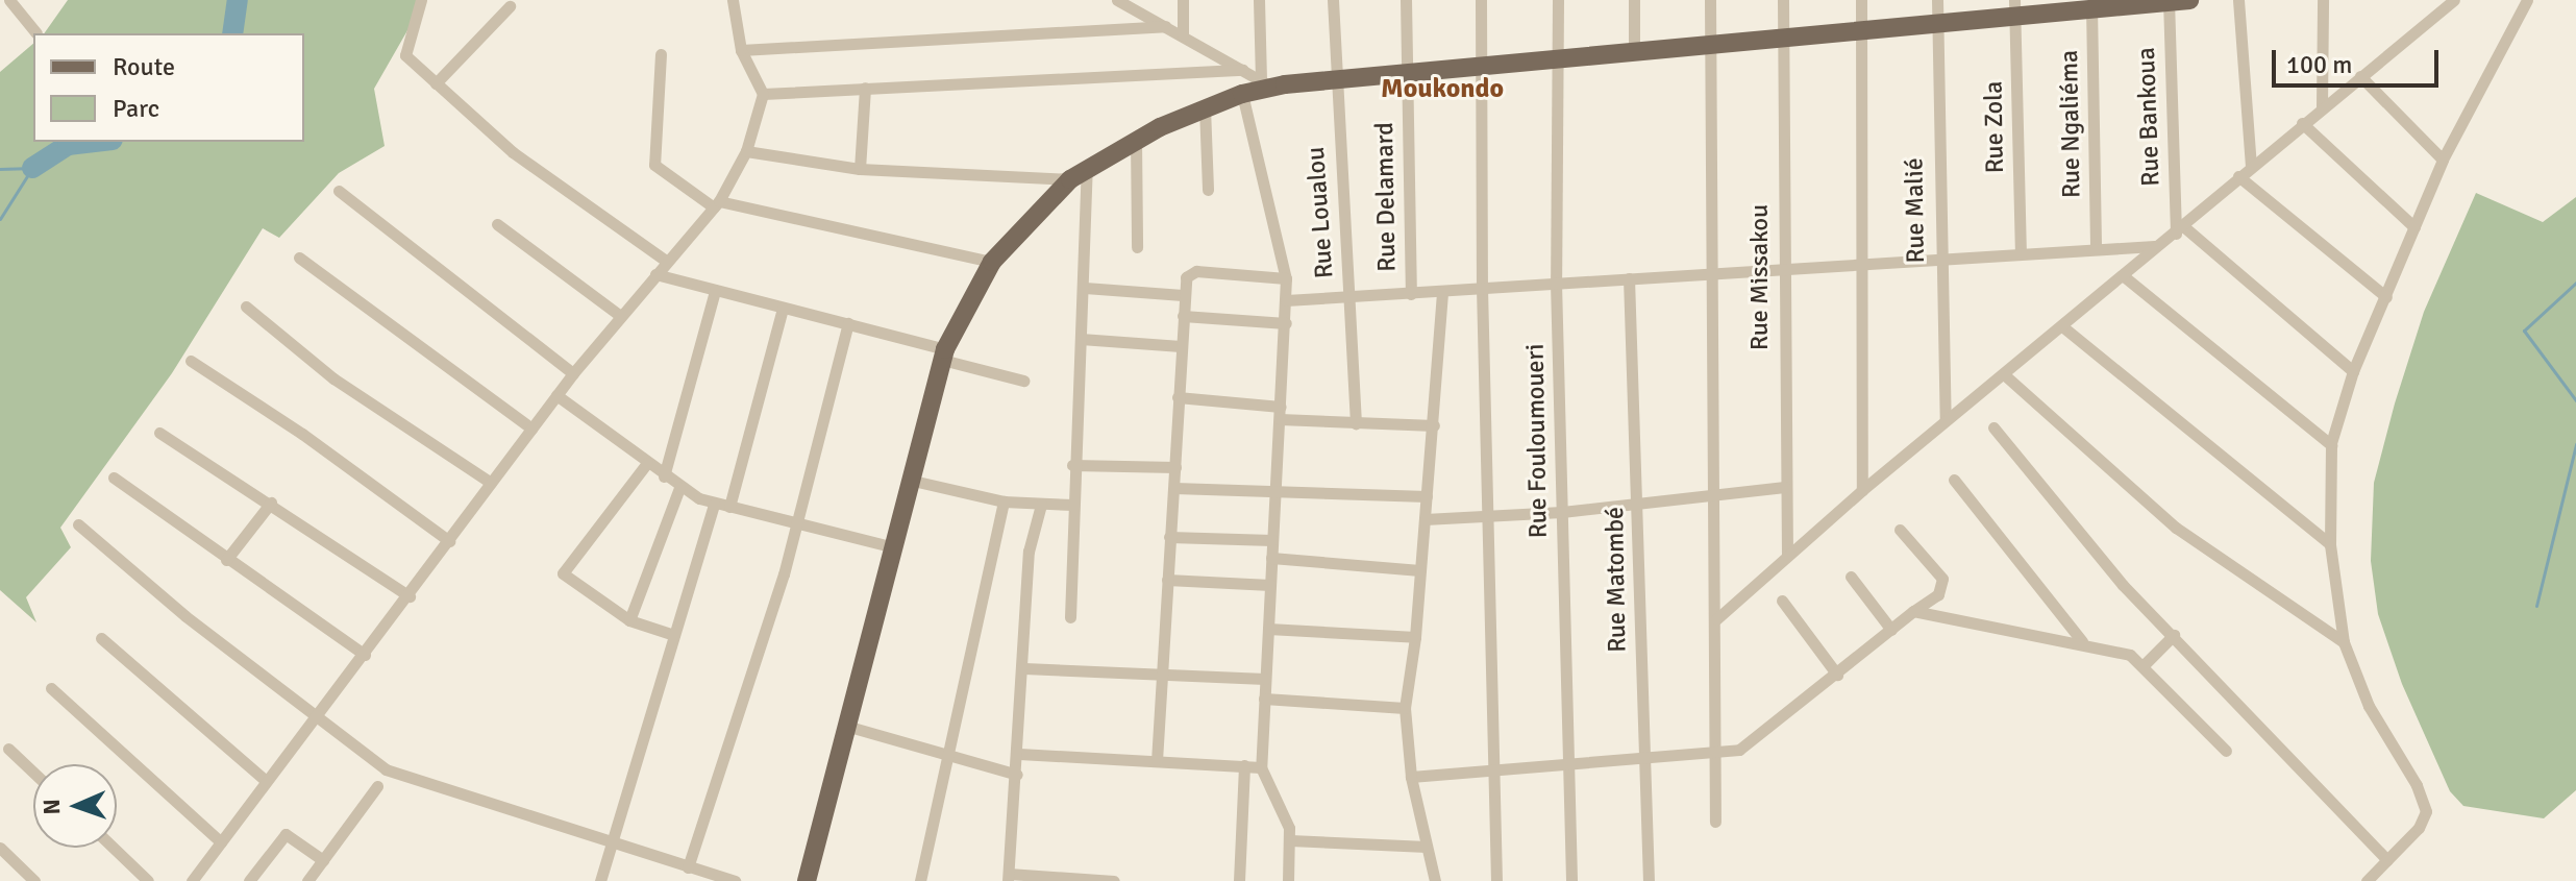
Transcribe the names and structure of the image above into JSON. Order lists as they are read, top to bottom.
{
  "streets": {
    "street": [
      "Rue Bankoua",
      "Rue Ngaliéma",
      "Rue Zola",
      "Rue Delamard",
      "Rue Malié",
      "Rue Loualou",
      "Rue Missakou",
      "Rue Fouloumoueri",
      "Rue Matombé"
    ]
  },
  "districts": ["Moukondo"],
  "legend": ["Route", "Parc"],
  "scale_bar": "100 m",
  "north": "left"
}
